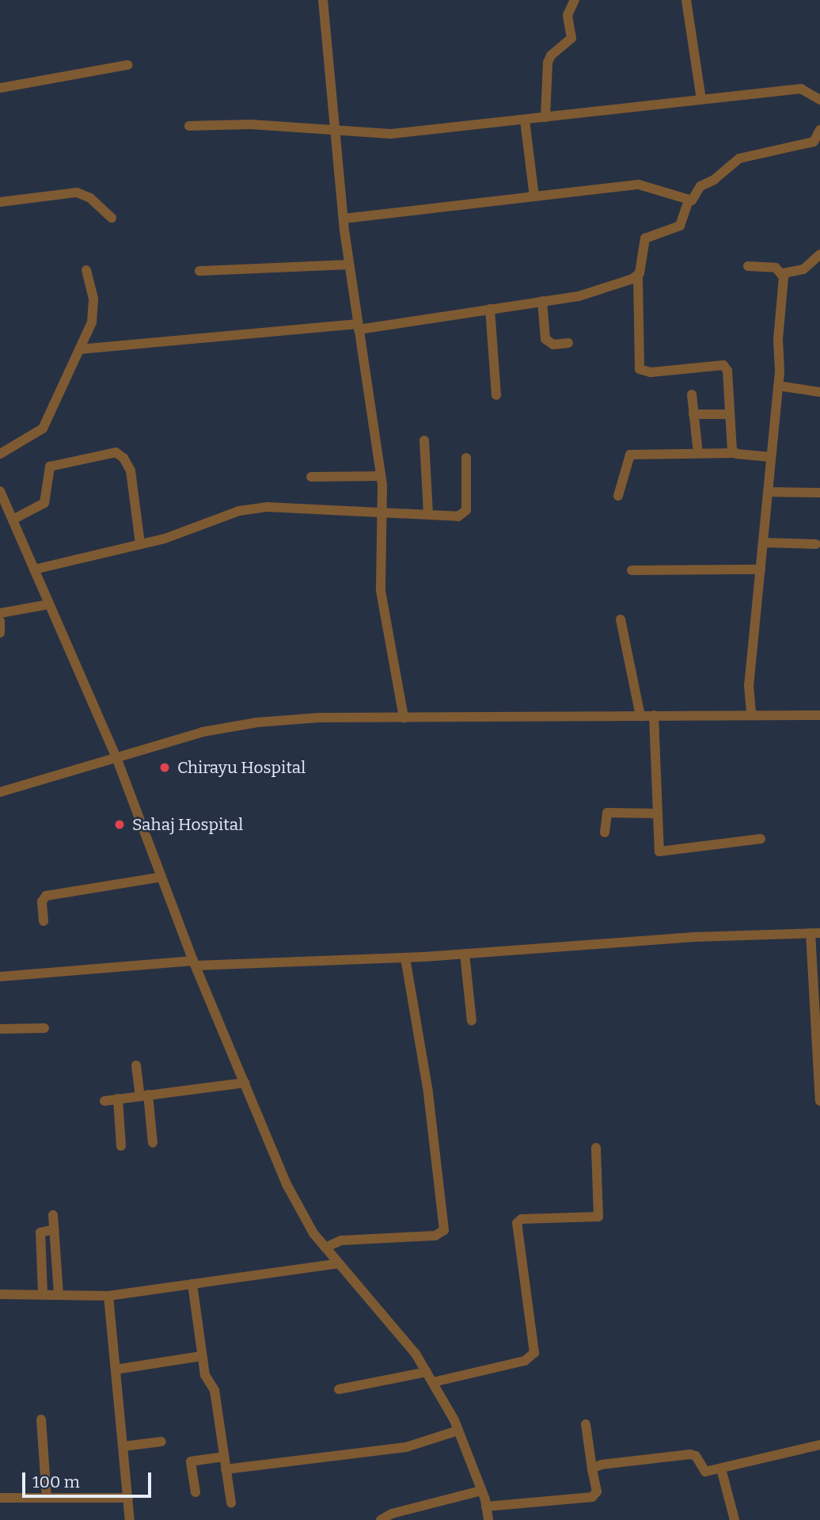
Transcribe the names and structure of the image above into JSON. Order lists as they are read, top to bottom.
{
  "places": ["Chirayu Hospital", "Sahaj Hospital"],
  "scale_bar": "100 m"
}
